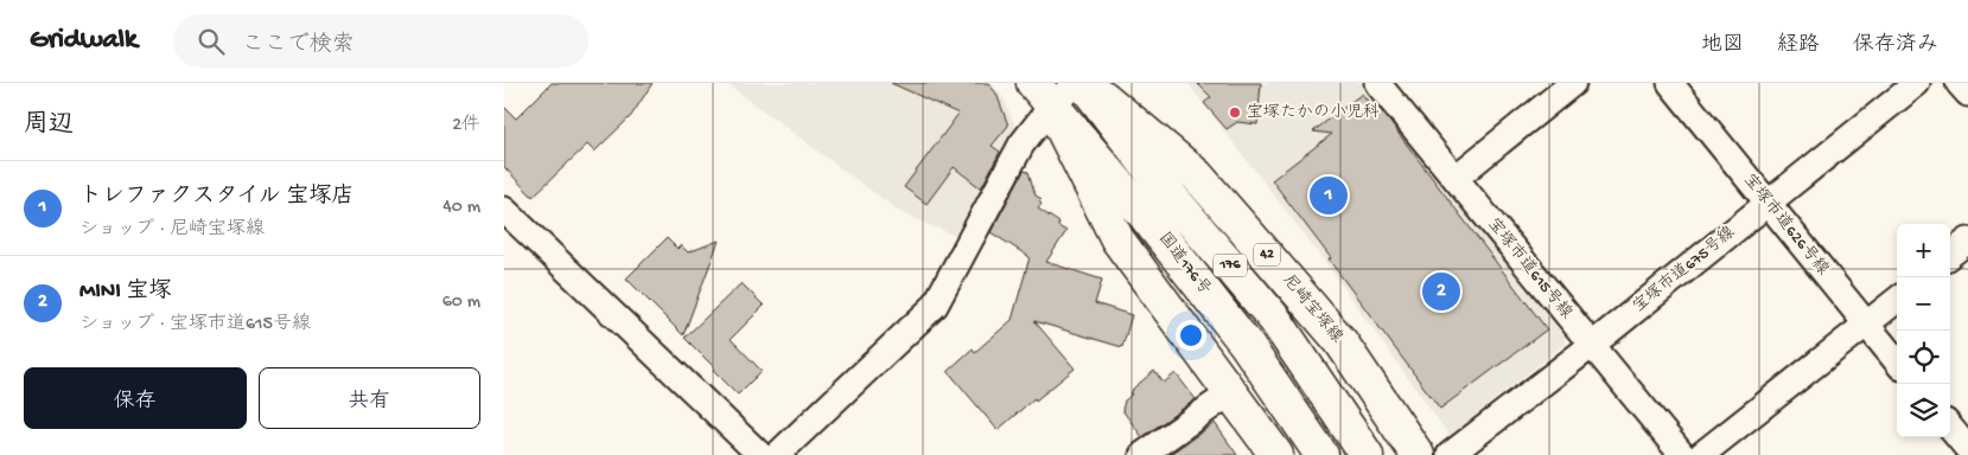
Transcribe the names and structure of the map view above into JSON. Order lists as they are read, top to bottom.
{
  "streets": {
    "main road": [
      "42",
      "国道176号",
      "176",
      "尼崎宝塚線"
    ],
    "street": ["宝塚市道626号線", "宝塚市道615号線", "宝塚市道675号線"]
  },
  "crossings": [
    ["宝塚市道626号線", "宝塚市道675号線"],
    ["国道176号", "尼崎宝塚線"],
    ["宝塚市道615号線", "宝塚市道675号線"]
  ],
  "places": ["宝塚たかの小児科"],
  "page": {
    "header": "Gridwalk",
    "search": "ここで検索",
    "nav": ["地図", "経路", "保存済み"],
    "heading": ["周辺", "2件"],
    "list": [
      {
        "mark": "1",
        "name": "トレファクスタイル 宝塚店",
        "note": "ショップ · 尼崎宝塚線",
        "value": "40 m"
      },
      {
        "mark": "2",
        "name": "MINI 宝塚",
        "note": "ショップ · 宝塚市道615号線",
        "value": "60 m"
      }
    ],
    "pins": ["1", "2"],
    "map_buttons": ["+", "−"],
    "buttons": ["保存", "共有"]
  }
}
